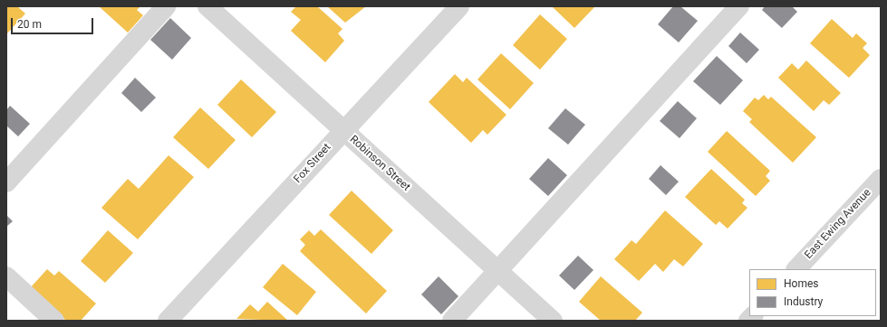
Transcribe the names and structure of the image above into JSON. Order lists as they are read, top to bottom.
{
  "streets": {
    "street": ["Fox Street", "Robinson Street", "East Ewing Avenue"]
  },
  "crossings": [
    ["Fox Street", "Robinson Street"]
  ],
  "legend": ["Homes", "Industry"],
  "scale_bar": "20 m"
}
